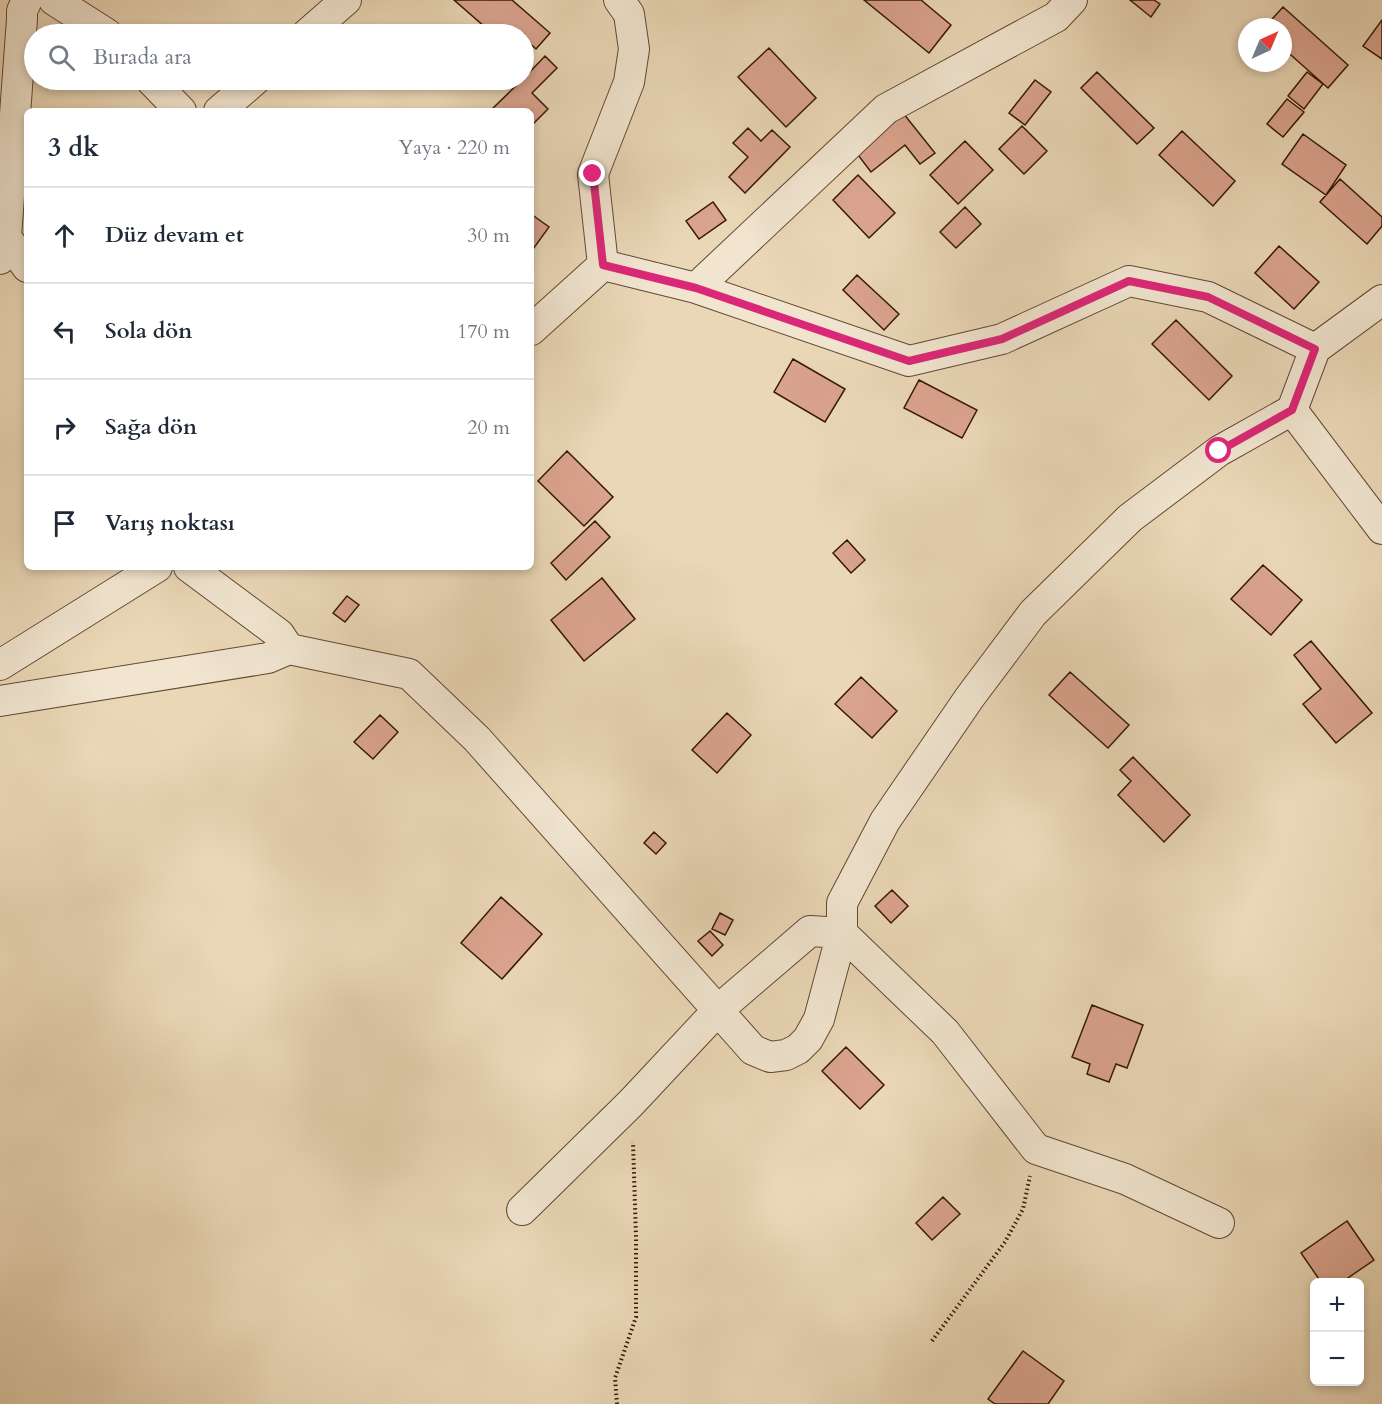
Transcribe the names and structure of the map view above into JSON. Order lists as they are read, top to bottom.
{
  "north": "top right",
  "page": {
    "search": "Burada ara",
    "heading": ["3 dk", "Yaya · 220 m"],
    "list": [
      ["Düz devam et", "30 m"],
      ["Sola dön", "170 m"],
      ["Sağa dön", "20 m"],
      "Varış noktası"
    ],
    "map_buttons": ["+", "−"]
  }
}
